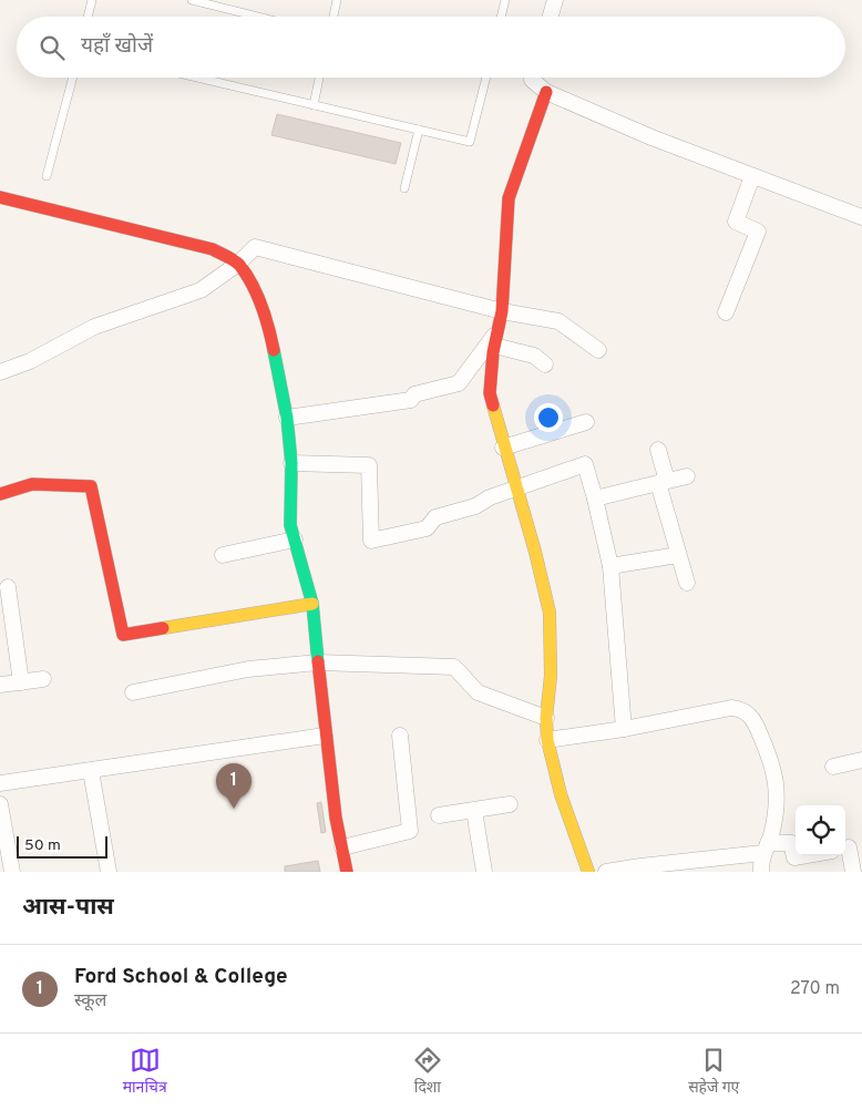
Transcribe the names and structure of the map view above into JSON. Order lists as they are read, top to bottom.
{
  "scale_bar": "50 m",
  "page": {
    "search": "यहाँ खोजें",
    "pins": "1",
    "scale": "50 m",
    "heading": "आस-पास",
    "list": [
      {
        "mark": "1",
        "name": "Ford School & College",
        "note": "स्कूल",
        "value": "270 m"
      }
    ],
    "nav": ["मानचित्र", "दिशा", "सहेजे गए"]
  }
}
